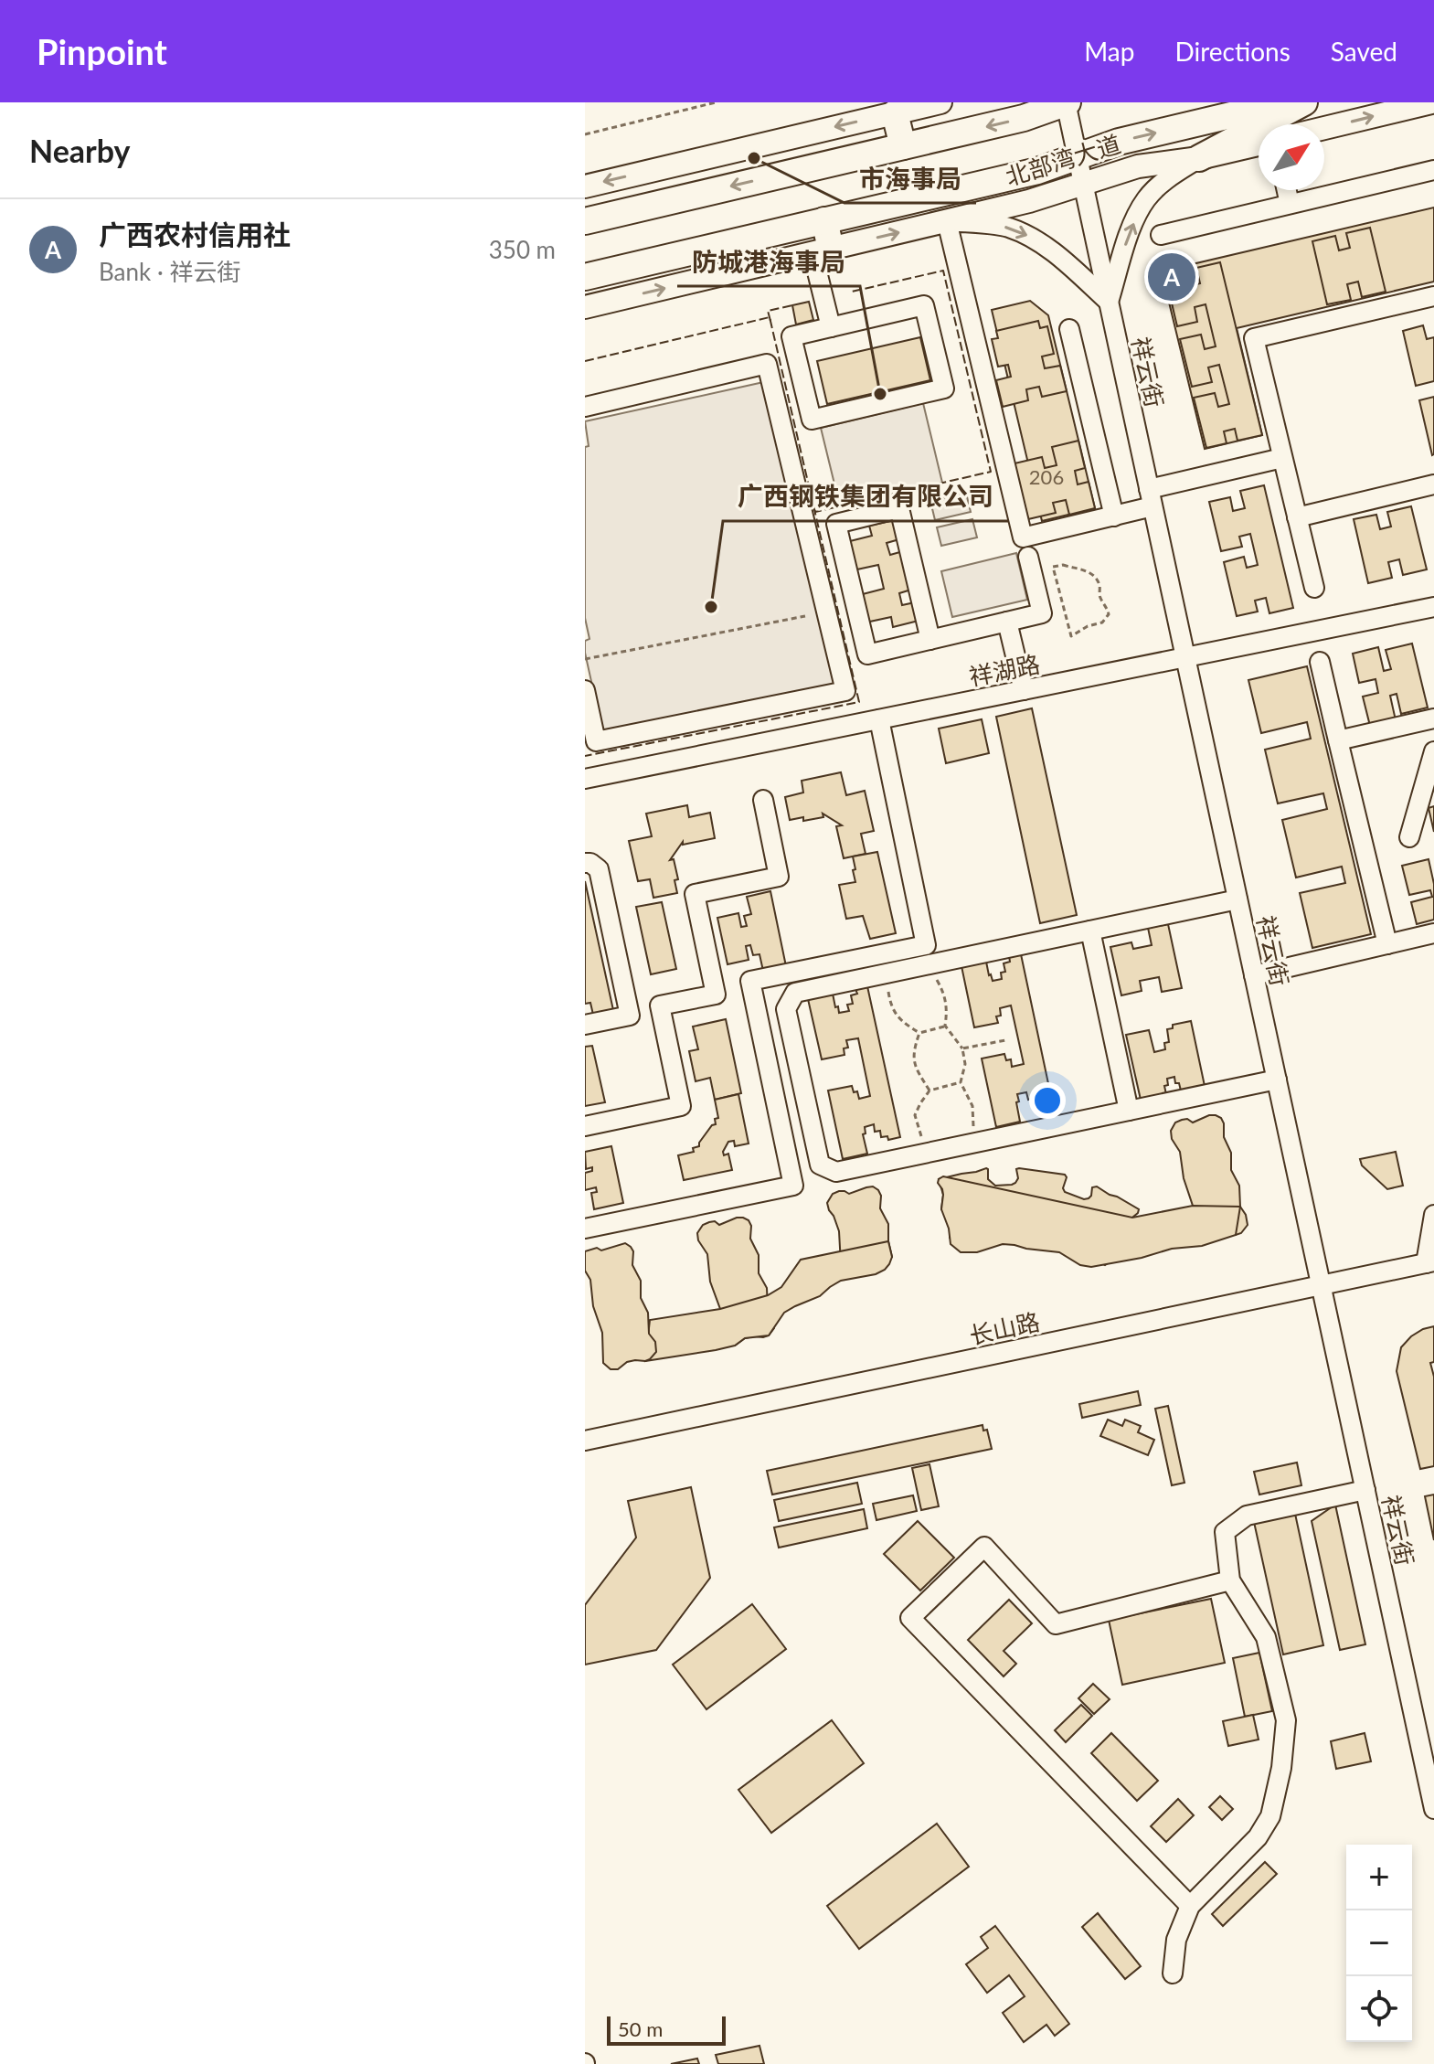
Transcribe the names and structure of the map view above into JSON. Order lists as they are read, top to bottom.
{
  "streets": {
    "highway": ["北部湾大道"],
    "street": ["祥云街", "祥湖路", "长山路"]
  },
  "crossings": [
    ["北部湾大道", "祥云街"],
    ["祥云街", "祥湖路"],
    ["祥云街", "长山路"]
  ],
  "places": ["市海事局", "防城港海事局", "广西钢铁集团有限公司"],
  "house_numbers": ["206"],
  "scale_bar": "50 m",
  "north": "top right",
  "page": {
    "header": "Pinpoint",
    "nav": ["Map", "Directions", "Saved"],
    "heading": "Nearby",
    "list": [
      {
        "mark": "A",
        "name": "广西农村信用社",
        "note": "Bank · 祥云街",
        "value": "350 m"
      }
    ],
    "pins": "A",
    "map_buttons": ["+", "−"],
    "scale": "50 m"
  }
}
